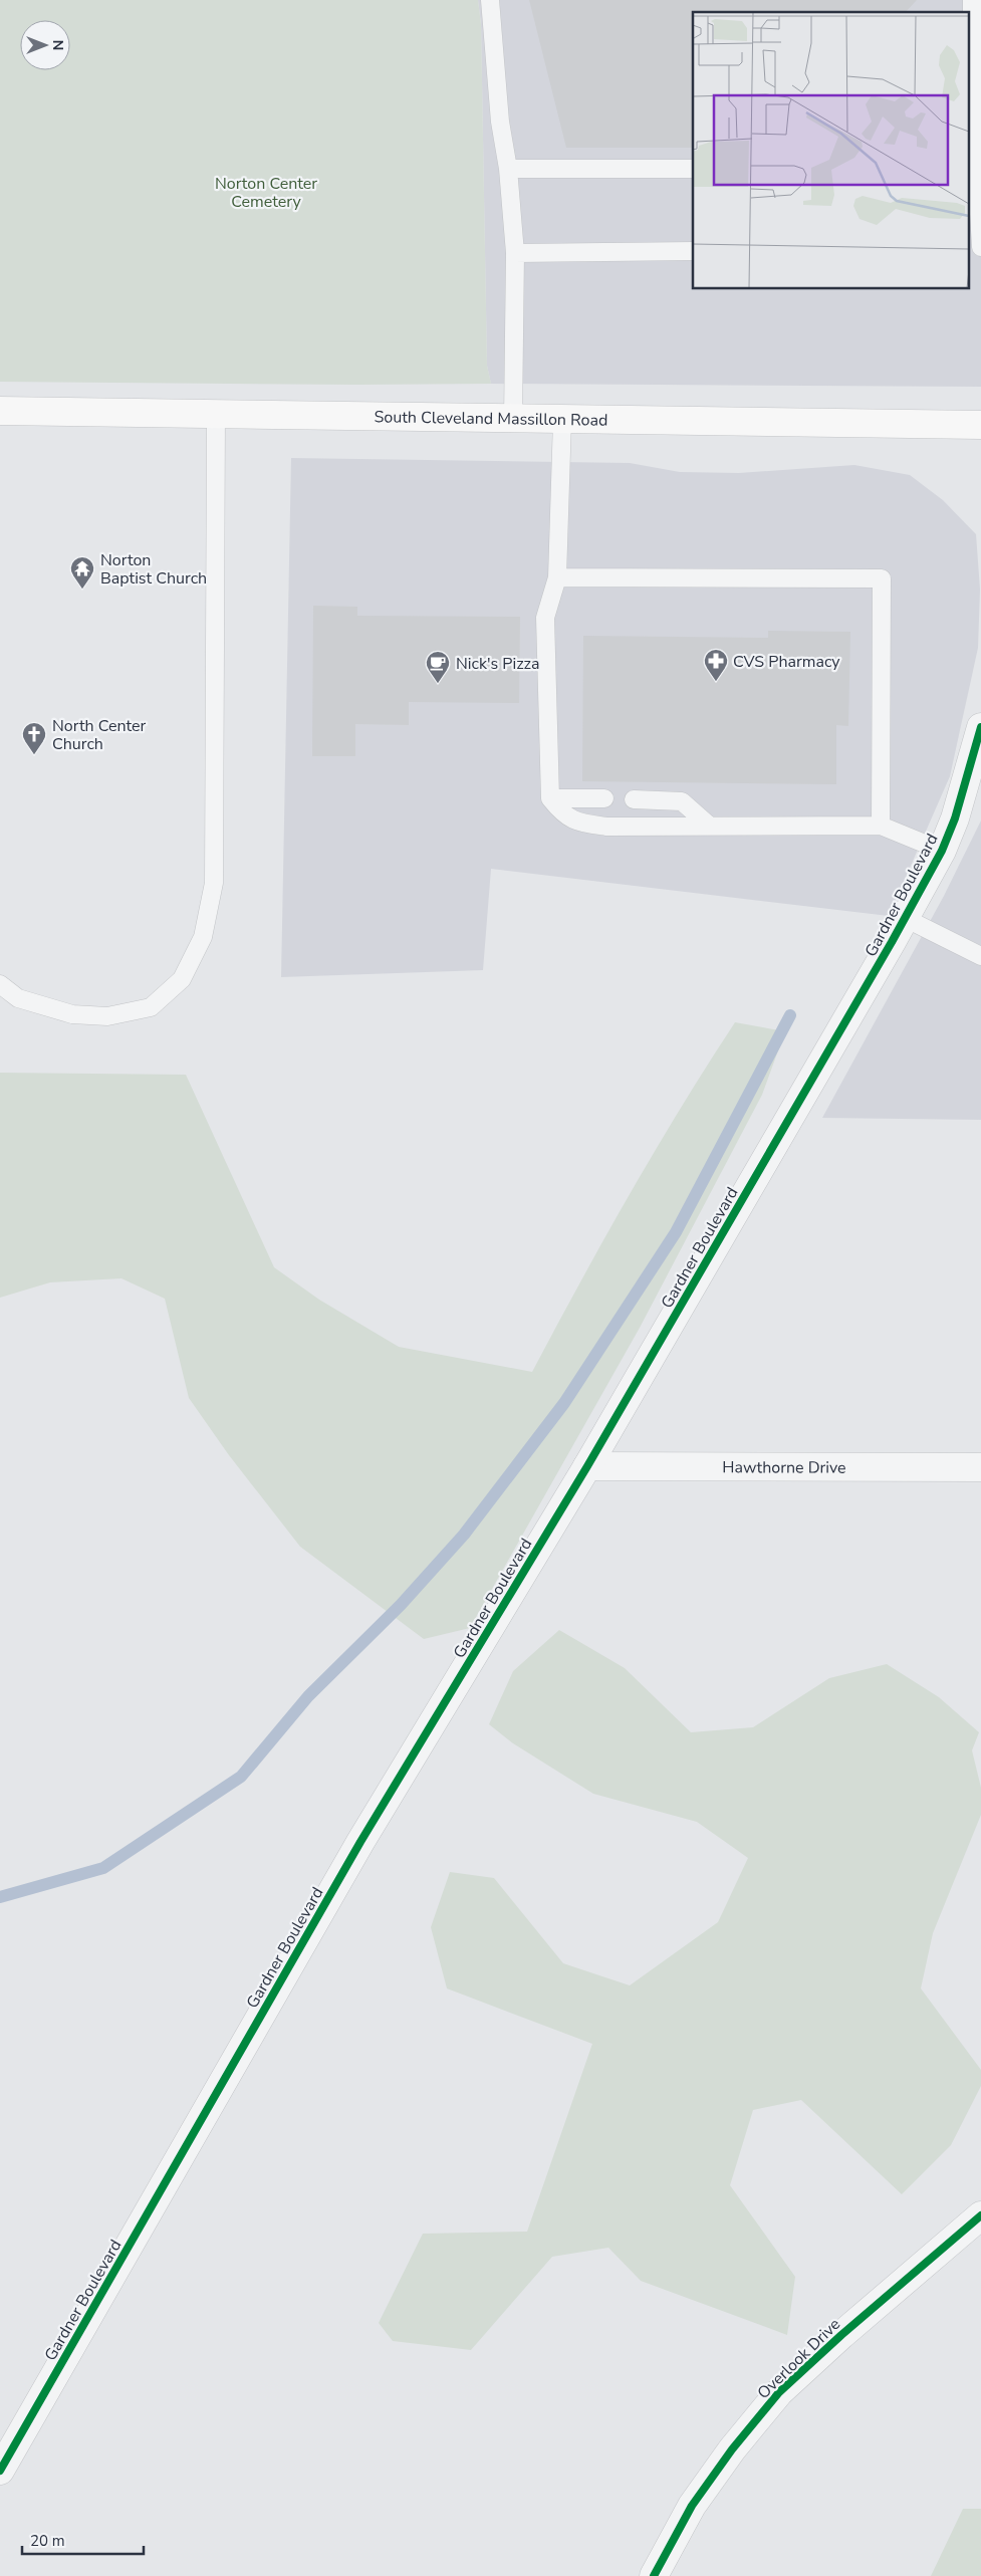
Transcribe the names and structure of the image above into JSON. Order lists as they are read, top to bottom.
{
  "streets": {
    "main road": ["South Cleveland Massillon Road"],
    "street": ["Gardner Boulevard", "Hawthorne Drive", "Overlook Drive"]
  },
  "crossings": [
    ["Gardner Boulevard", "Hawthorne Drive"]
  ],
  "parks": ["Norton Center Cemetery"],
  "places": {
    "temple": ["Norton Baptist Church"],
    "pharmacy": ["CVS Pharmacy"],
    "cafe": ["Nick's Pizza"],
    "church": ["North Center Church"]
  },
  "scale_bar": "20 m",
  "north": "right"
}
